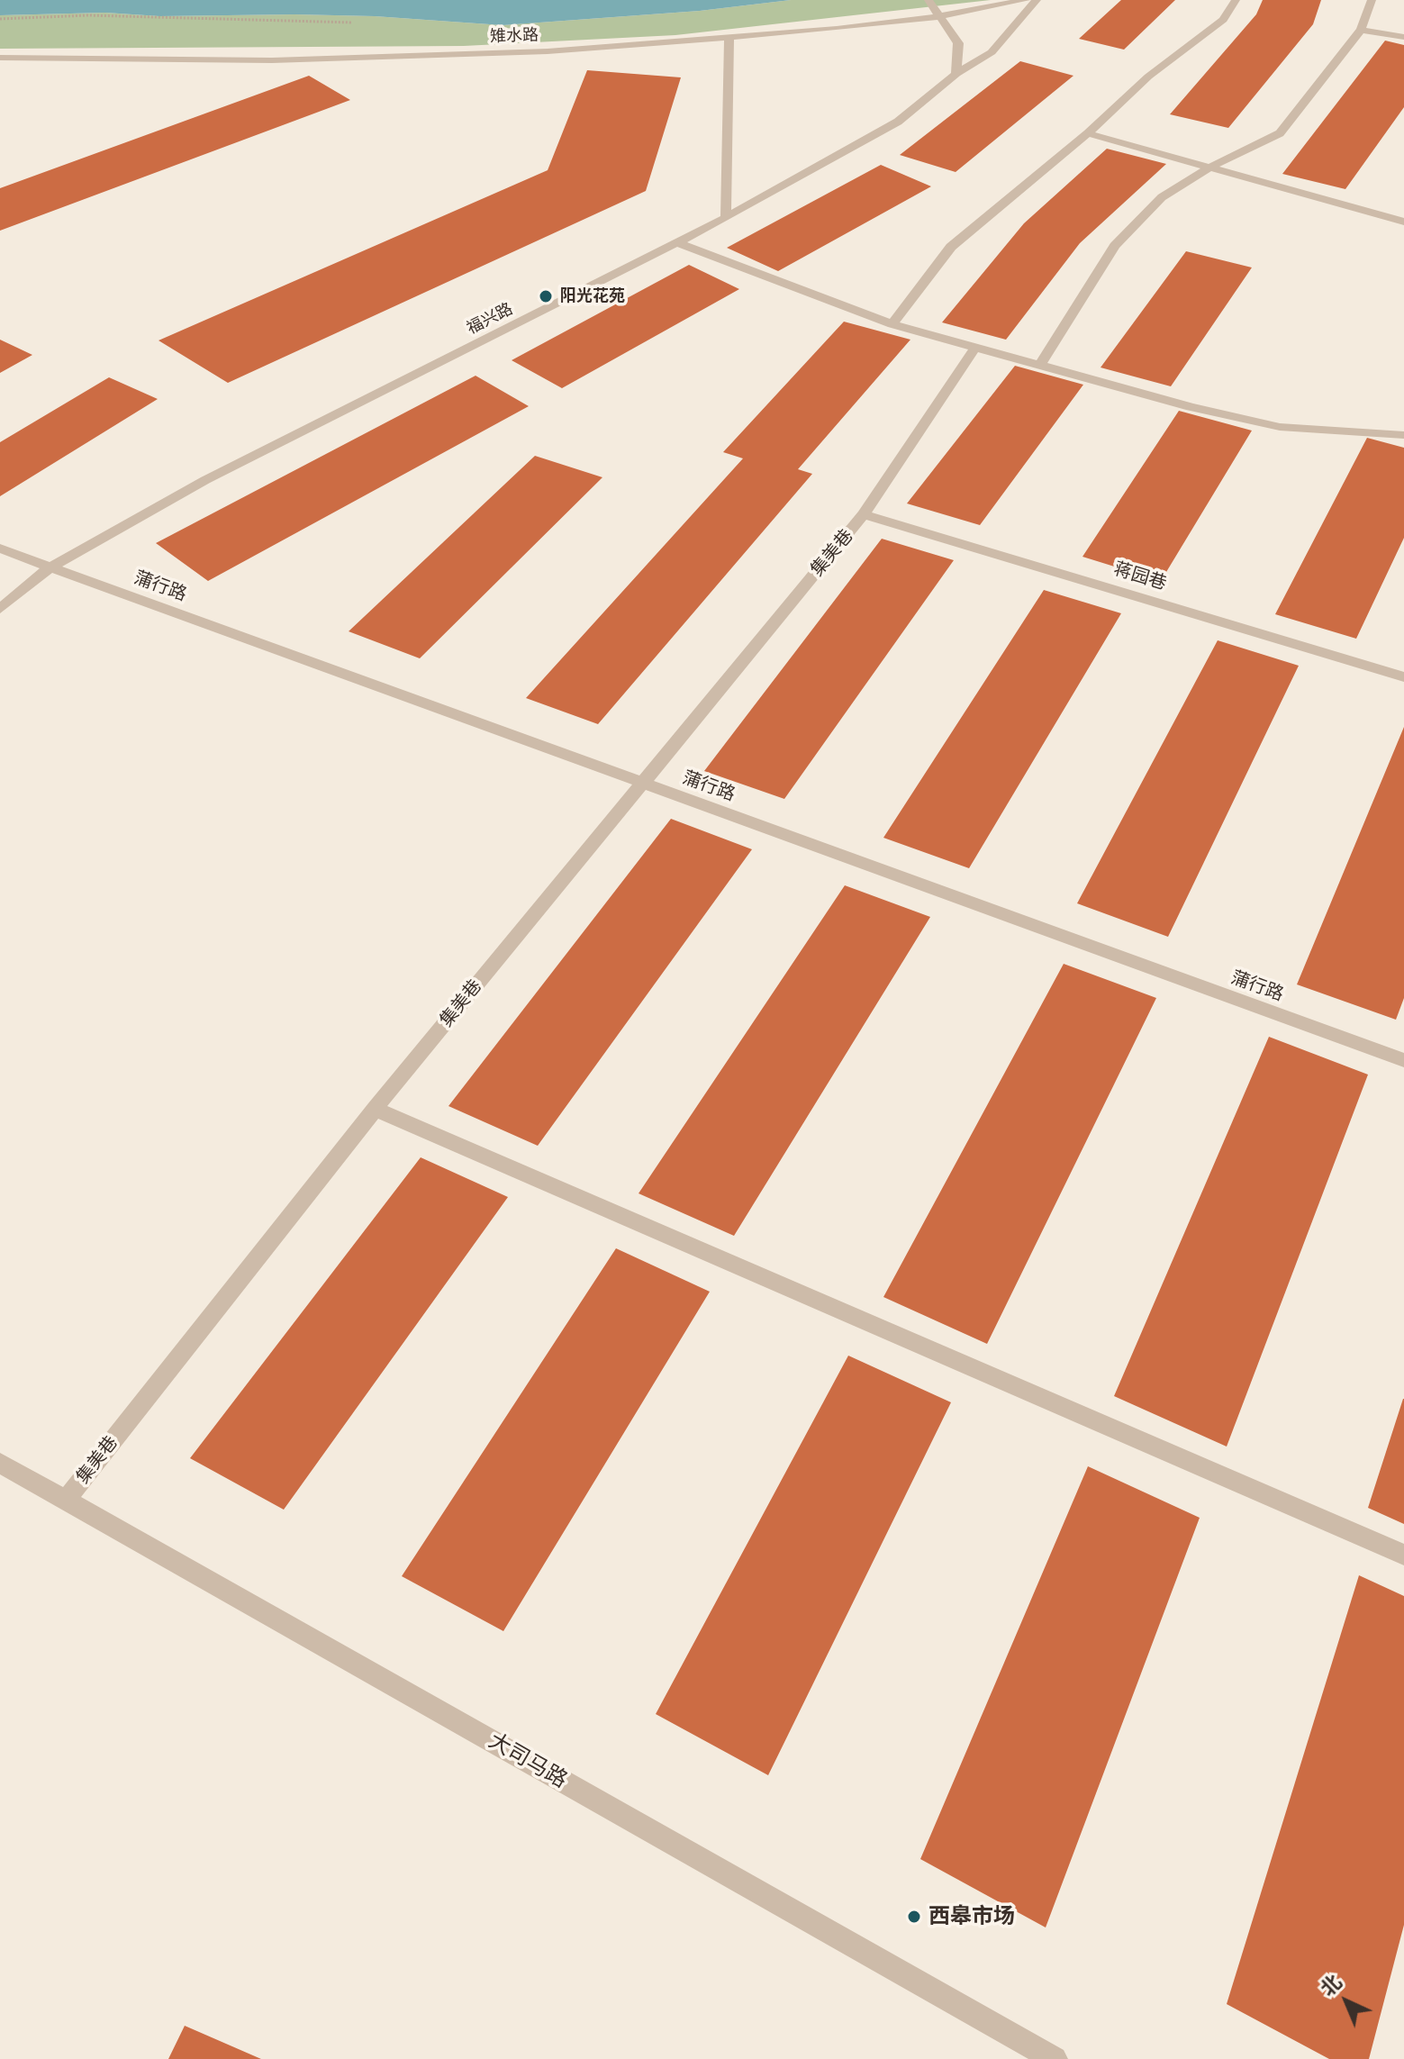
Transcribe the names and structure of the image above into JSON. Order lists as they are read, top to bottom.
{
  "streets": {
    "street": [
      "雉水路",
      "福兴路",
      "集美巷",
      "蒋园巷",
      "蒲行路",
      "大司马路"
    ]
  },
  "crossings": [
    ["福兴路", "蒲行路"],
    ["集美巷", "蒋园巷"],
    ["集美巷", "蒲行路"],
    ["集美巷", "大司马路"]
  ],
  "places": ["阳光花苑", "西皋市场"],
  "north": "top left"
}
